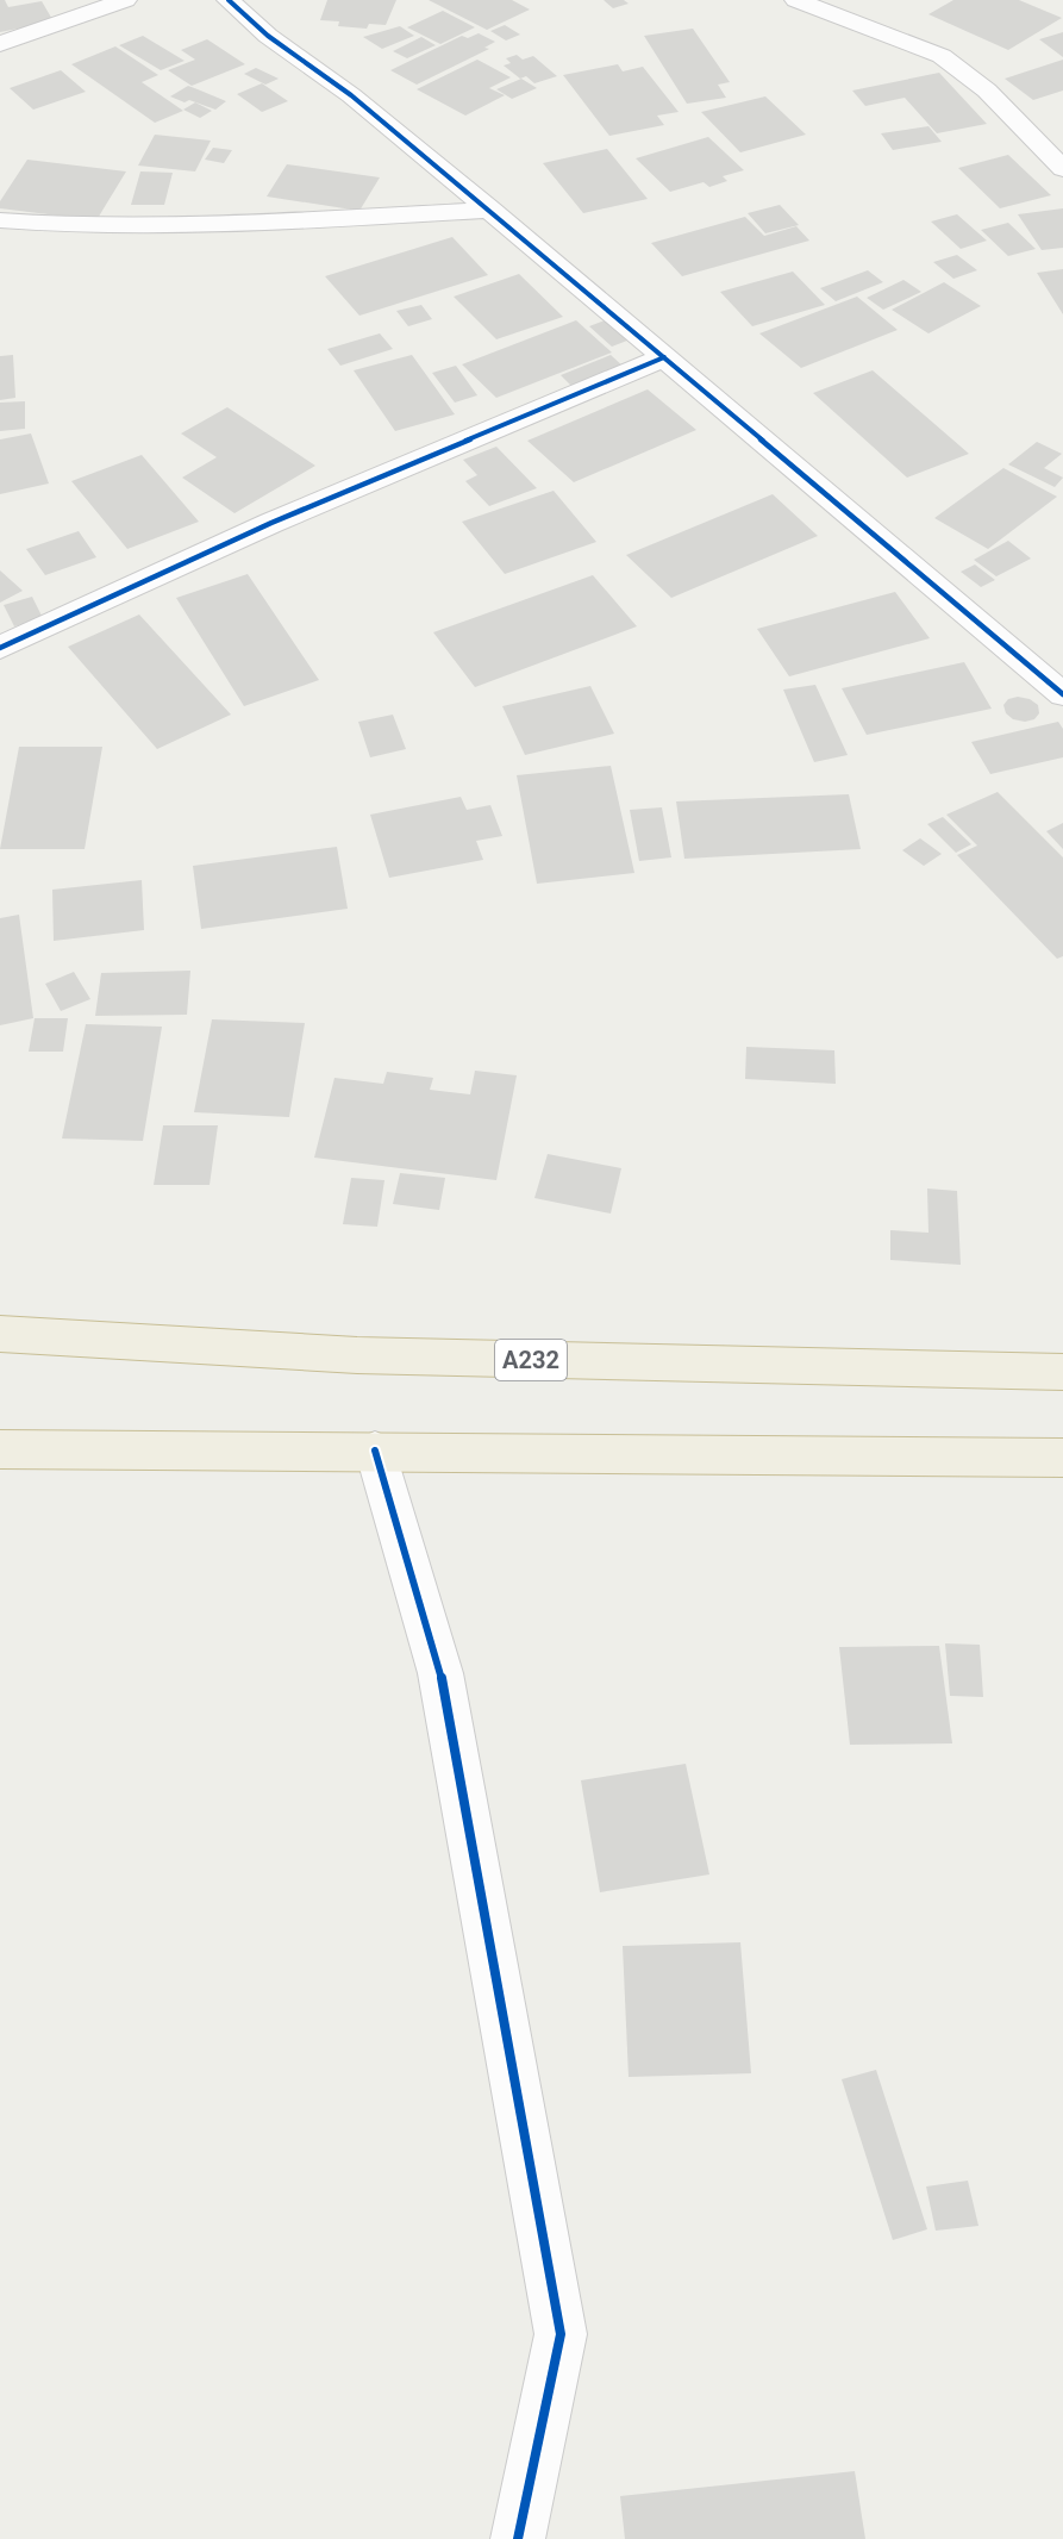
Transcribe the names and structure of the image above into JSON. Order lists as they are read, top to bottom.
{
  "streets": {
    "highway": ["A232"]
  }
}
